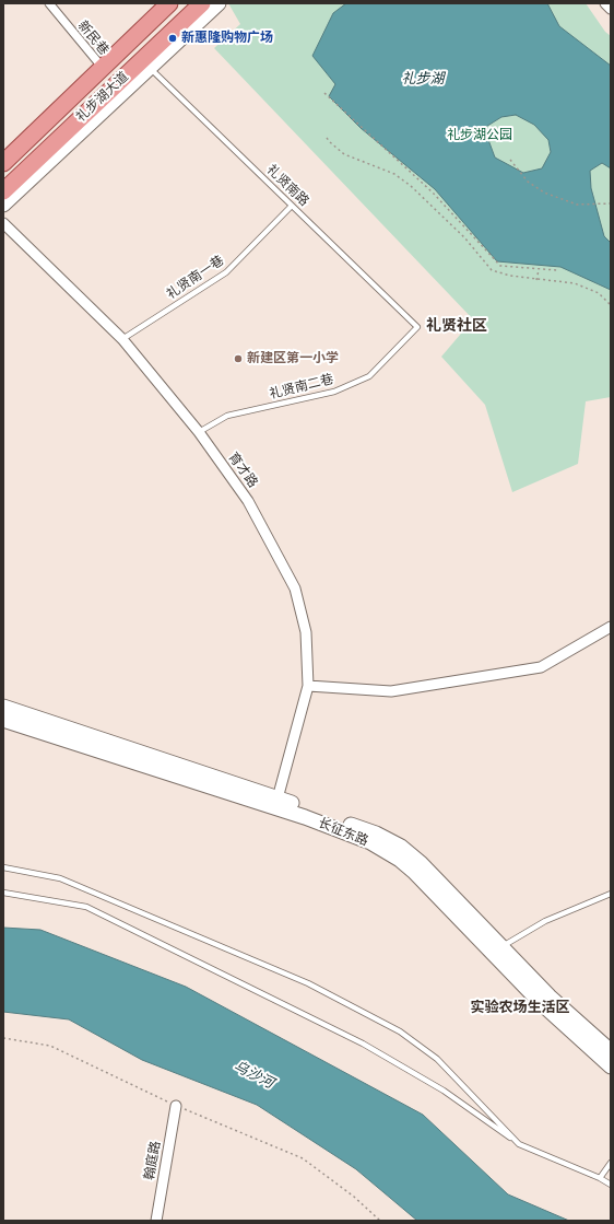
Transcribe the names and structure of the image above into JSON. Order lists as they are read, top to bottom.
{
  "streets": {
    "main road": ["礼步湖大道", "长征东路"],
    "street": ["新民巷", "育才路", "翰庭路"],
    "lane": ["礼贤南路", "礼贤南一巷", "礼贤南二巷"]
  },
  "crossings": [
    ["新民巷", "礼步湖大道"],
    ["礼步湖大道", "礼贤南路"],
    ["礼贤南路", "礼贤南一巷"],
    ["礼贤南路", "礼贤南二巷"],
    ["礼贤南一巷", "育才路"],
    ["礼贤南二巷", "育才路"],
    ["育才路", "长征东路"]
  ],
  "districts": ["礼贤社区", "实验农场生活区"],
  "water": ["礼步湖", "乌沙河"],
  "parks": ["礼步湖公园"],
  "places": ["新惠隆购物广场", "新建区第一小学"]
}
